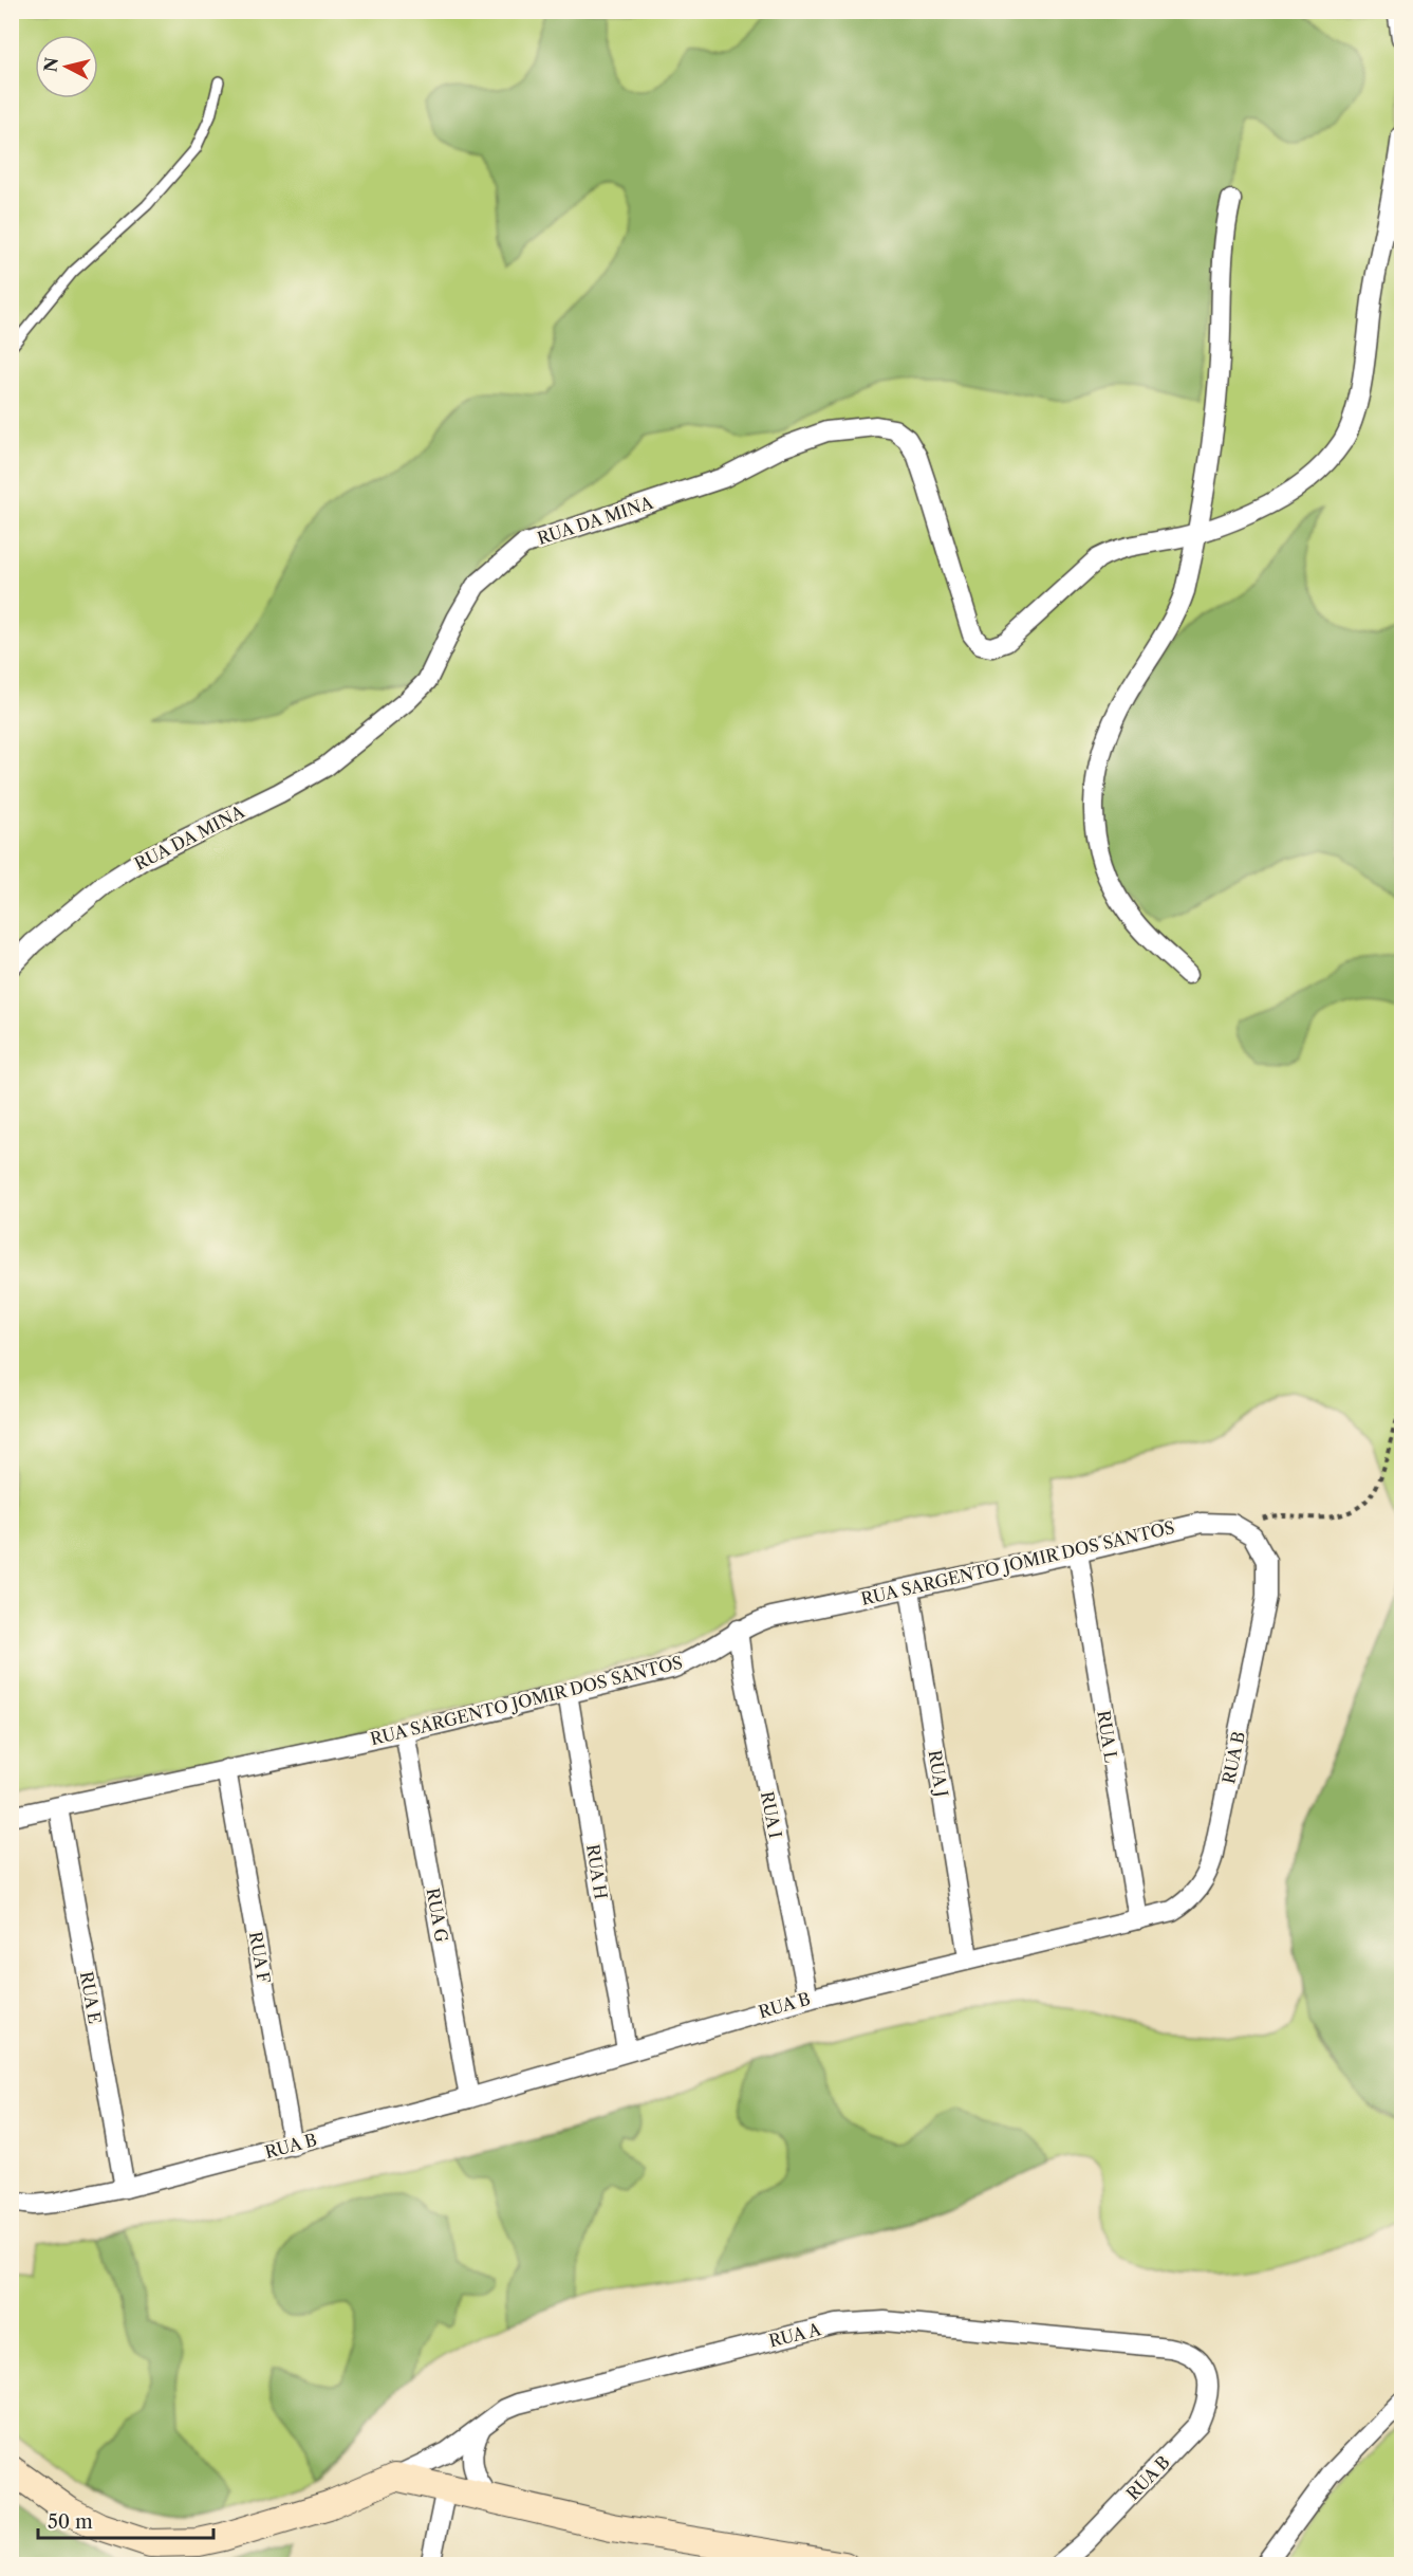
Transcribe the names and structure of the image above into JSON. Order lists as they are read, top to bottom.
{
  "streets": {
    "street": [
      "RUA DA MINA",
      "RUA SARGENTO JOMIR DOS SANTOS",
      "RUA L",
      "RUA B",
      "RUA J",
      "RUA I",
      "RUA H",
      "RUA G",
      "RUA F",
      "RUA E",
      "RUA A"
    ]
  },
  "crossings": [
    ["RUA SARGENTO JOMIR DOS SANTOS", "RUA L"],
    ["RUA SARGENTO JOMIR DOS SANTOS", "RUA B"],
    ["RUA SARGENTO JOMIR DOS SANTOS", "RUA J"],
    ["RUA SARGENTO JOMIR DOS SANTOS", "RUA I"],
    ["RUA SARGENTO JOMIR DOS SANTOS", "RUA H"],
    ["RUA SARGENTO JOMIR DOS SANTOS", "RUA G"],
    ["RUA SARGENTO JOMIR DOS SANTOS", "RUA F"],
    ["RUA SARGENTO JOMIR DOS SANTOS", "RUA E"],
    ["RUA L", "RUA B"],
    ["RUA B", "RUA J"],
    ["RUA B", "RUA I"],
    ["RUA B", "RUA H"],
    ["RUA B", "RUA G"],
    ["RUA B", "RUA F"],
    ["RUA B", "RUA E"],
    ["RUA B", "RUA A"]
  ],
  "scale_bar": "50 m",
  "north": "left"
}
